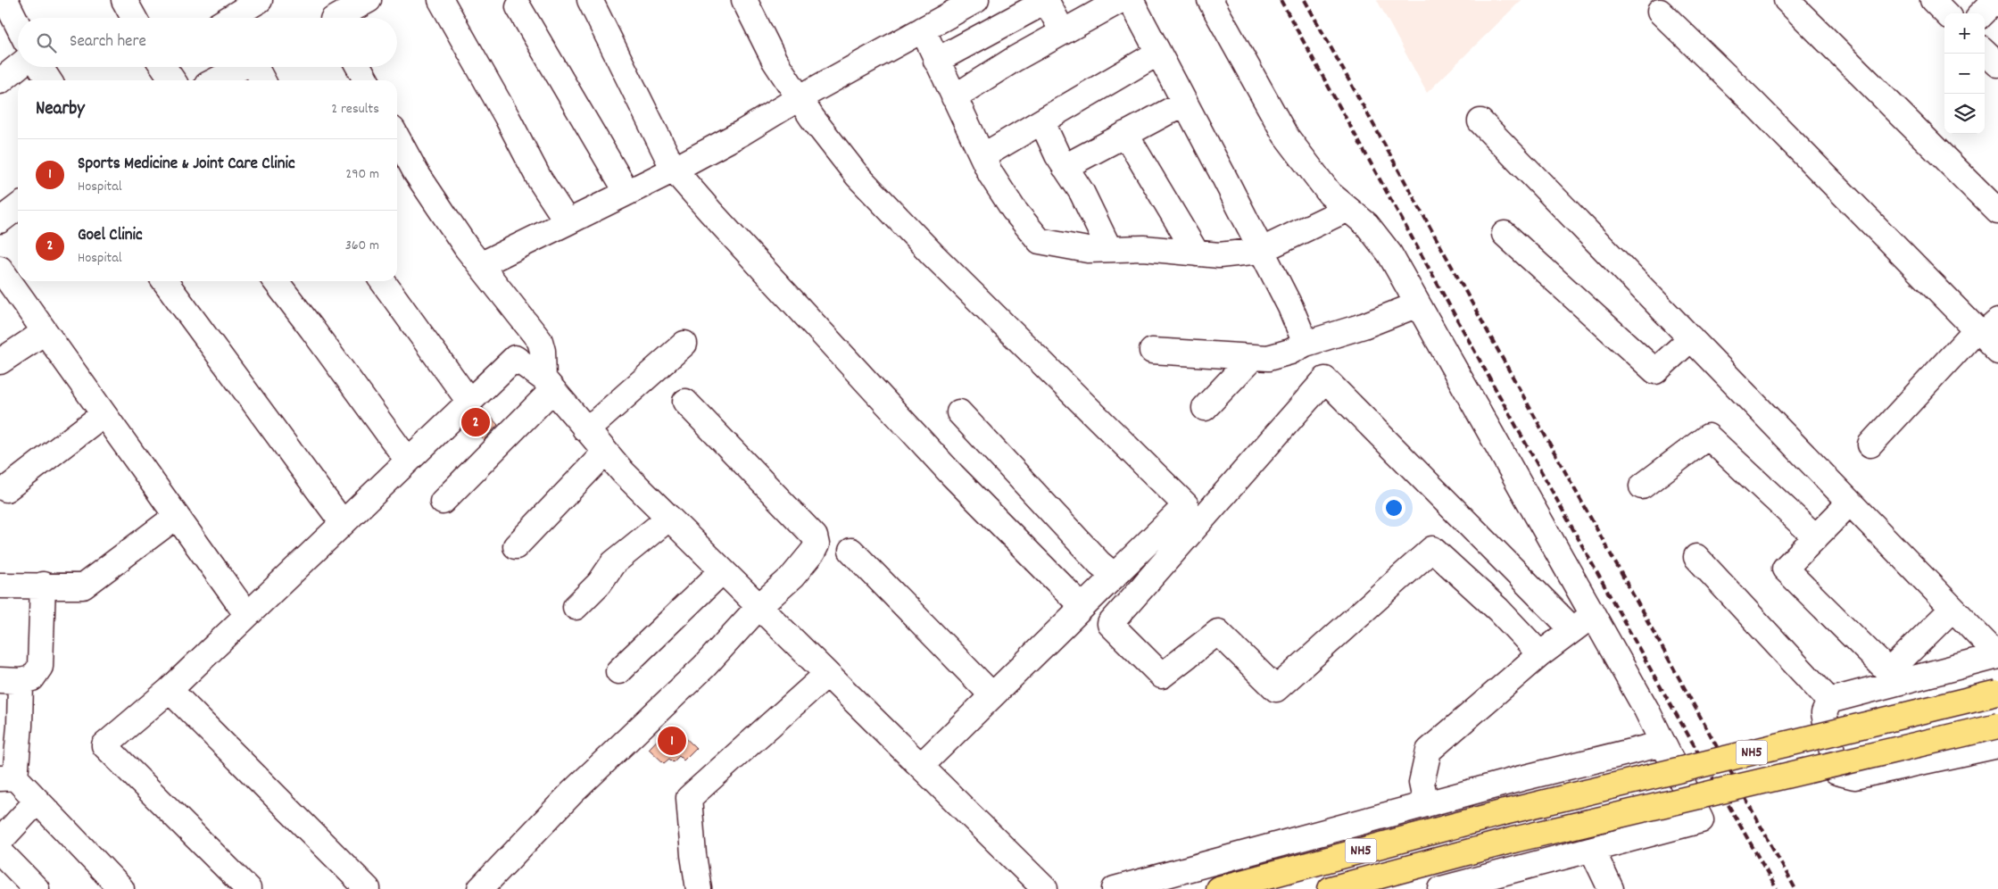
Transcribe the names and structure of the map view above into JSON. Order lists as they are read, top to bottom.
{
  "streets": {
    "highway": ["NH5"]
  },
  "page": {
    "map_buttons": ["+", "−"],
    "search": "Search here",
    "heading": ["Nearby", "2 results"],
    "list": [
      {
        "mark": "1",
        "name": "Sports Medicine & Joint Care Clinic",
        "note": "Hospital",
        "value": "290 m"
      },
      {
        "mark": "2",
        "name": "Goel Clinic",
        "note": "Hospital",
        "value": "360 m"
      }
    ],
    "pins": ["2", "1"]
  }
}
